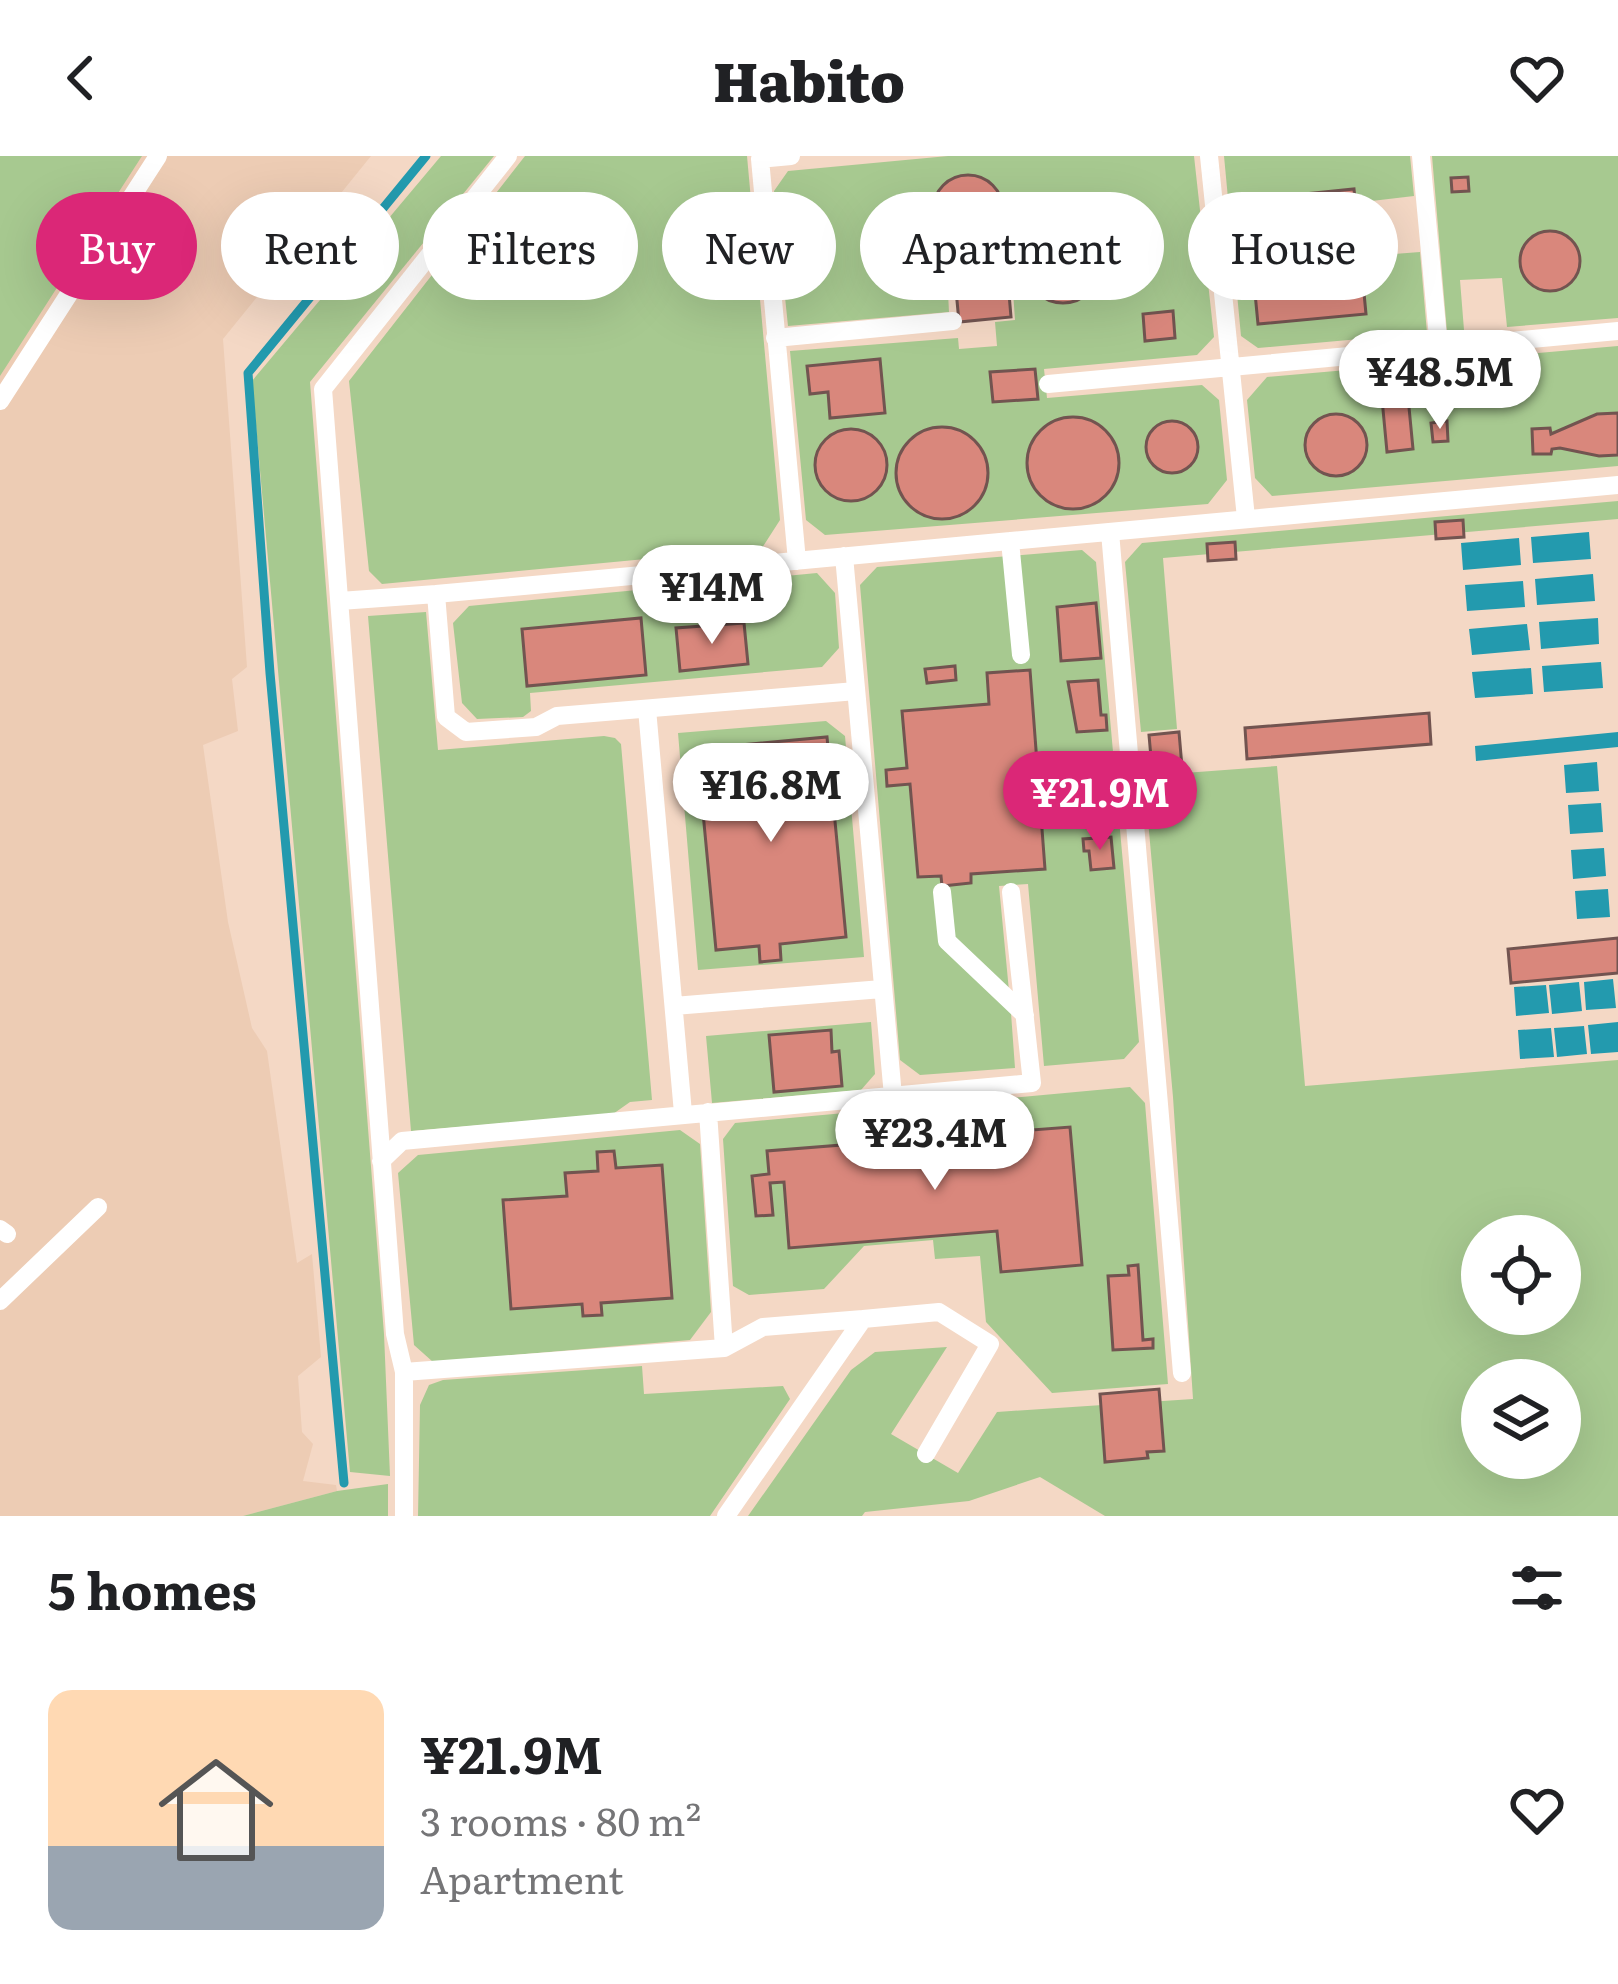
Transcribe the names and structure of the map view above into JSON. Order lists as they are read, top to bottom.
{
  "page": {
    "header": "Habito",
    "chip": [
      "Buy",
      "Rent",
      "Filters",
      "New",
      "Apartment",
      "House"
    ],
    "price": [
      "¥48.5M",
      "¥14M",
      "¥16.8M",
      "¥21.9M",
      "¥23.4M"
    ],
    "heading": "5 homes",
    "list": [
      {
        "name": "¥21.9M",
        "note": "3 rooms · 80 m² · Apartment"
      }
    ]
  }
}
